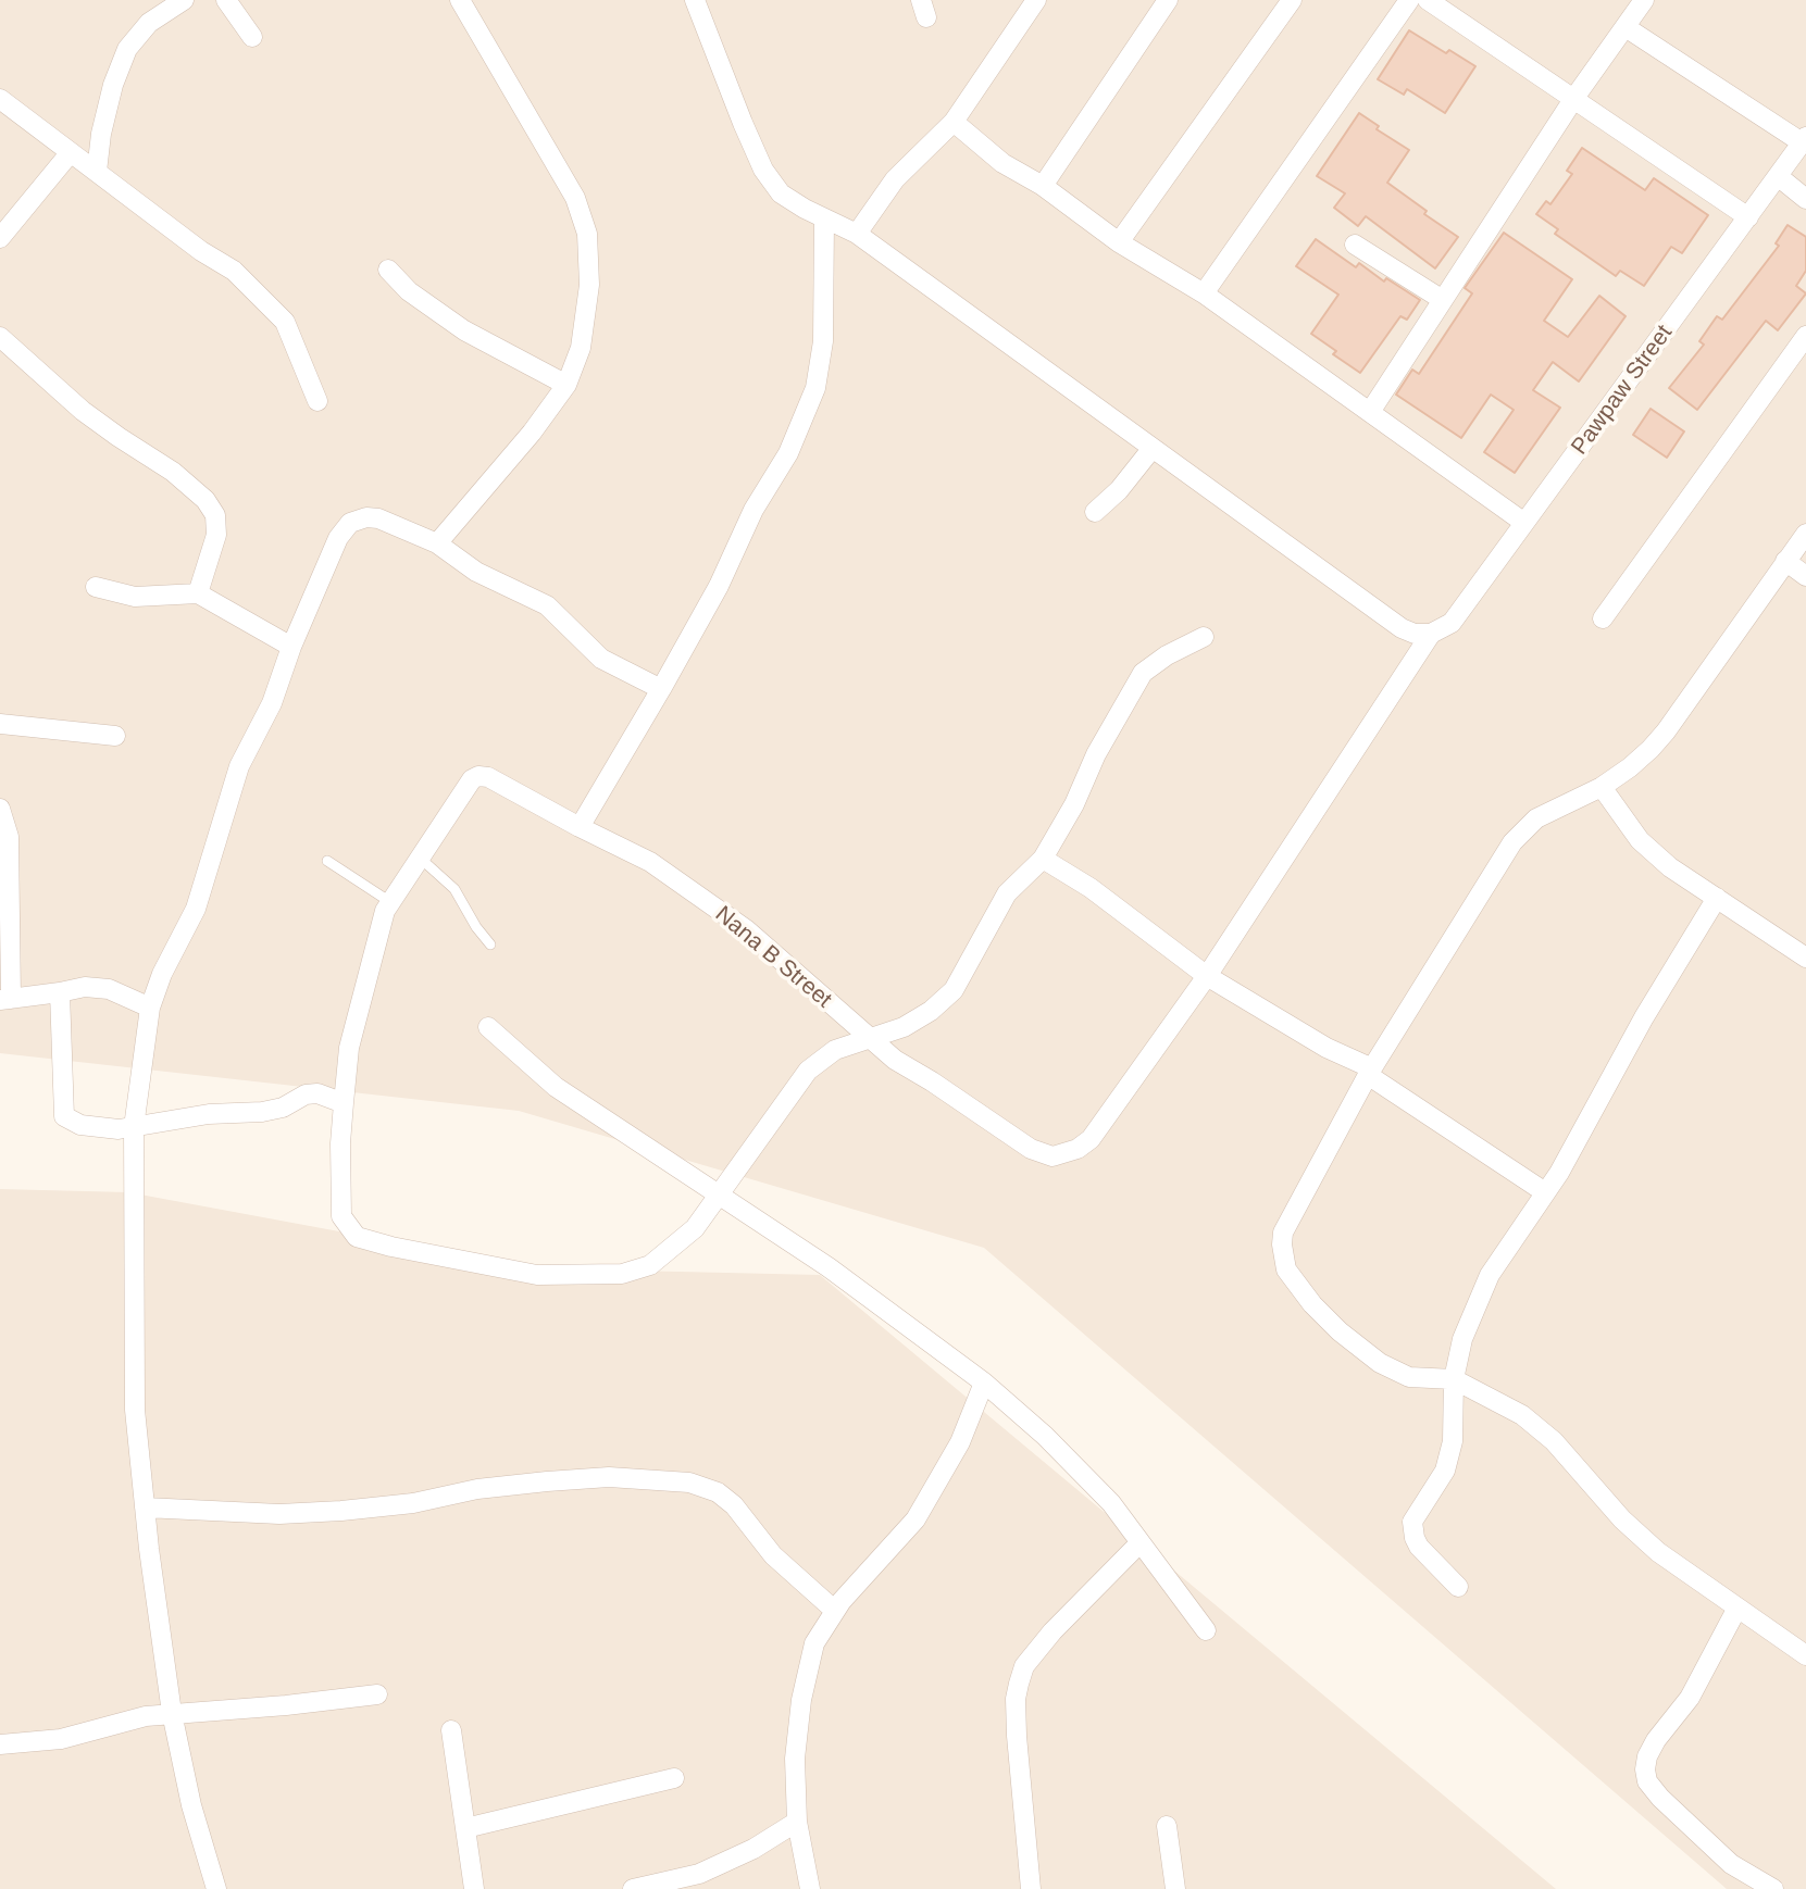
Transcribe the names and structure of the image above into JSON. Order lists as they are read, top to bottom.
{
  "streets": {
    "street": ["Pawpaw Street", "Nana B Street"]
  },
  "crossings": [
    ["Pawpaw Street", "Nana B Street"]
  ]
}
